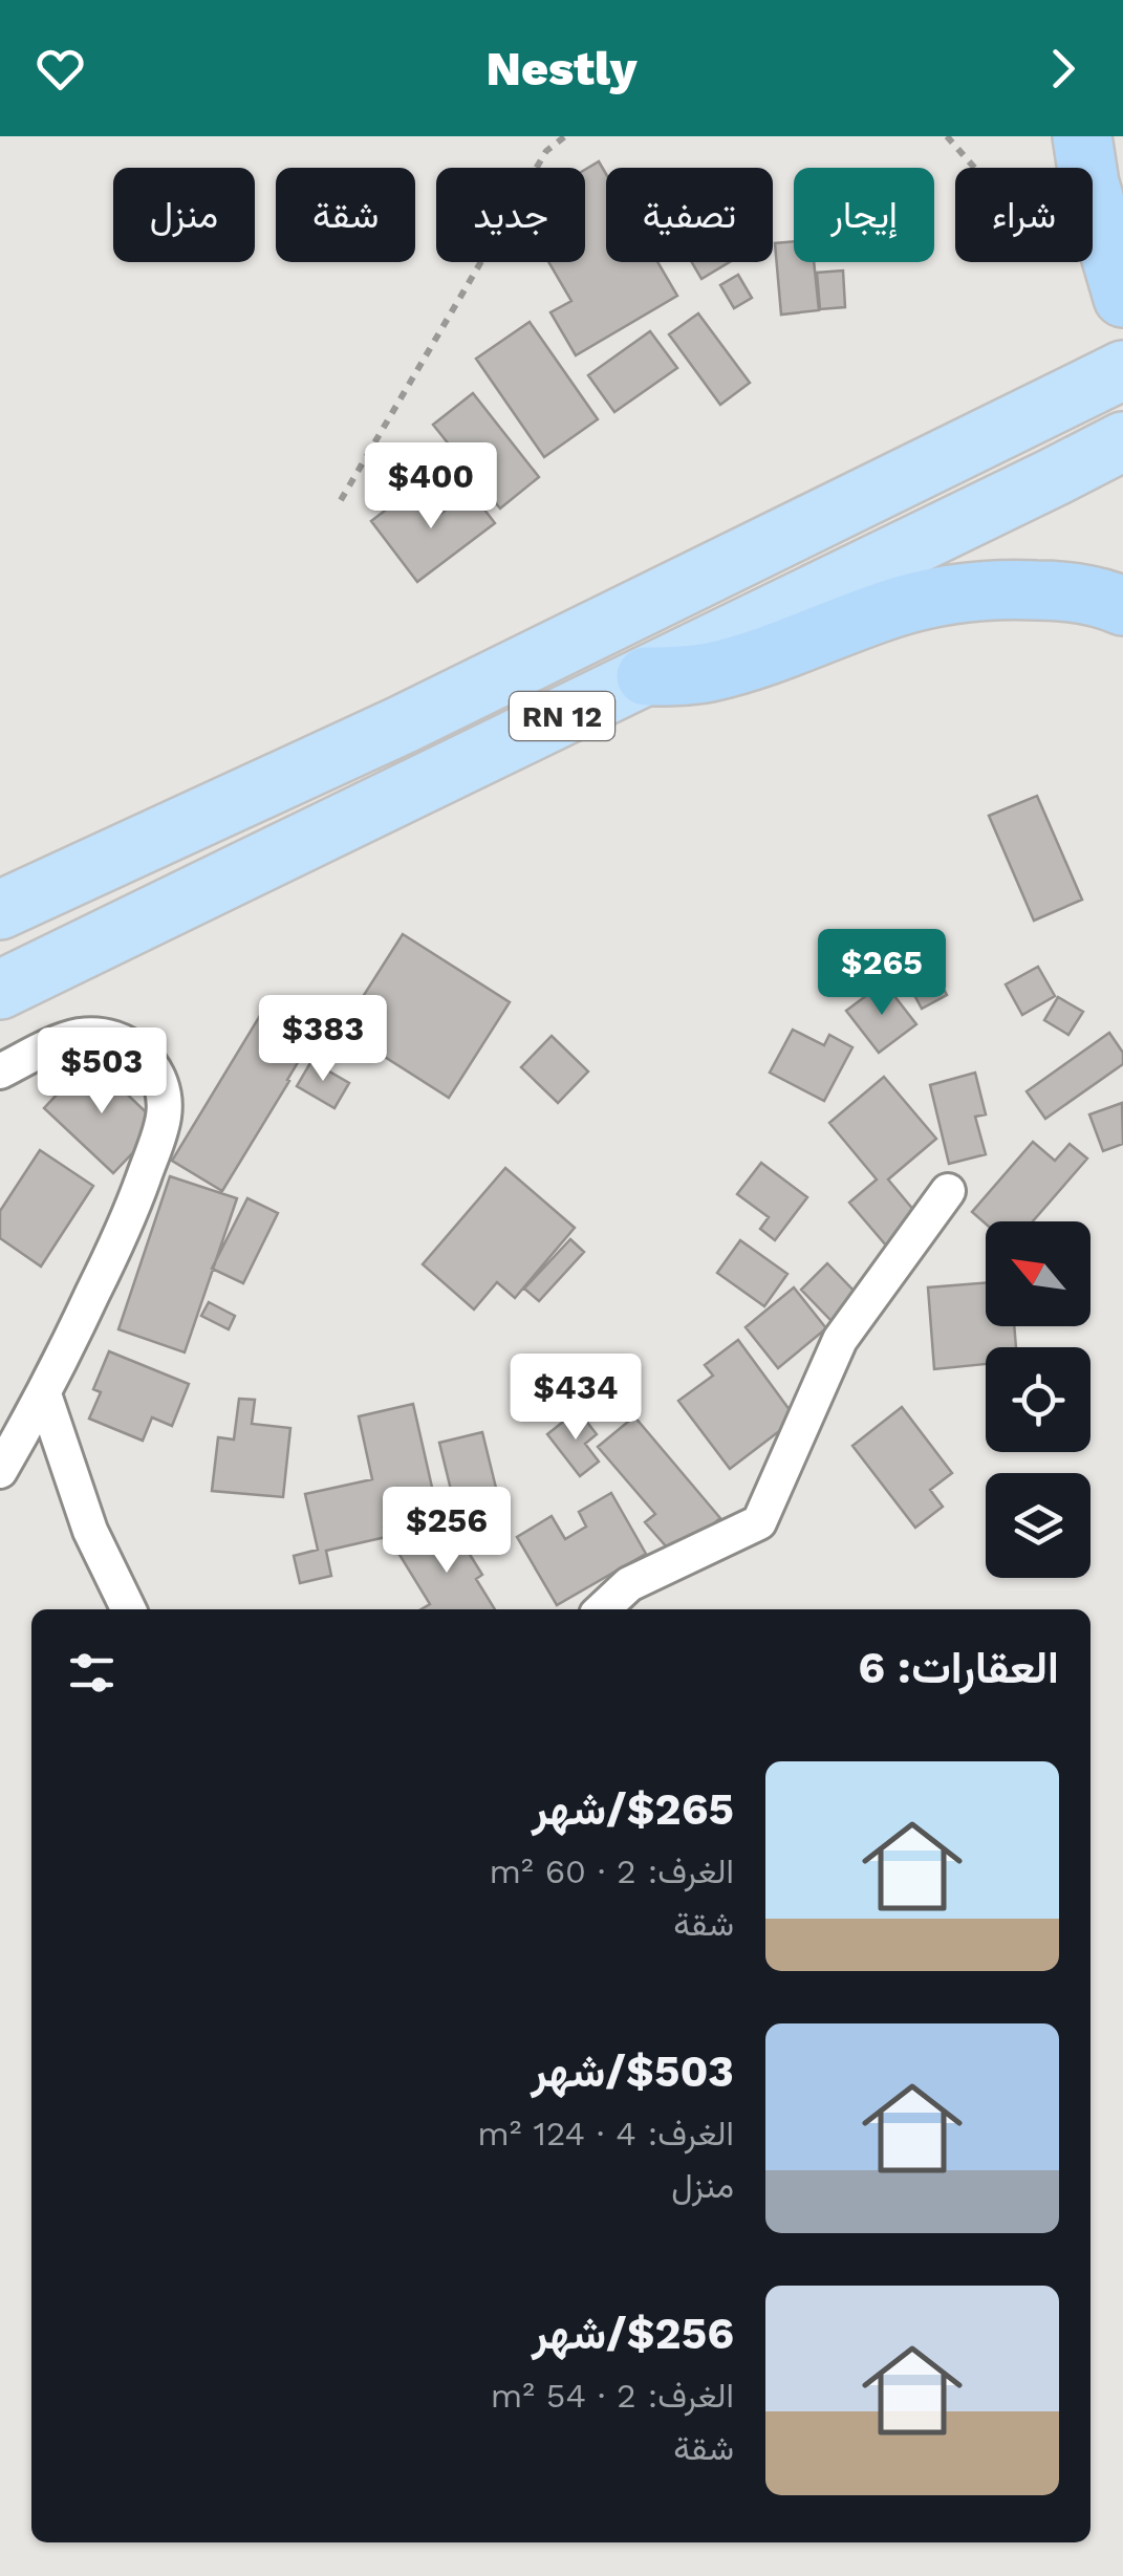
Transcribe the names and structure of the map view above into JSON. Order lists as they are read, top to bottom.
{
  "streets": {
    "highway": ["RN 12"]
  },
  "north": "top left",
  "page": {
    "header": "Nestly",
    "chip": [
      "شراء",
      "إيجار",
      "تصفية",
      "جديد",
      "شقة",
      "منزل"
    ],
    "price": [
      "$400",
      "$265",
      "$383",
      "$503",
      "$434",
      "$256"
    ],
    "heading": "العقارات: 6",
    "list": [
      {
        "name": "$265/شهر",
        "note": "الغرف: 2 · 60 m² · شقة"
      },
      {
        "name": "$503/شهر",
        "note": "الغرف: 4 · 124 m² · منزل"
      },
      {
        "name": "$256/شهر",
        "note": "الغرف: 2 · 54 m² · شقة"
      }
    ]
  }
}
